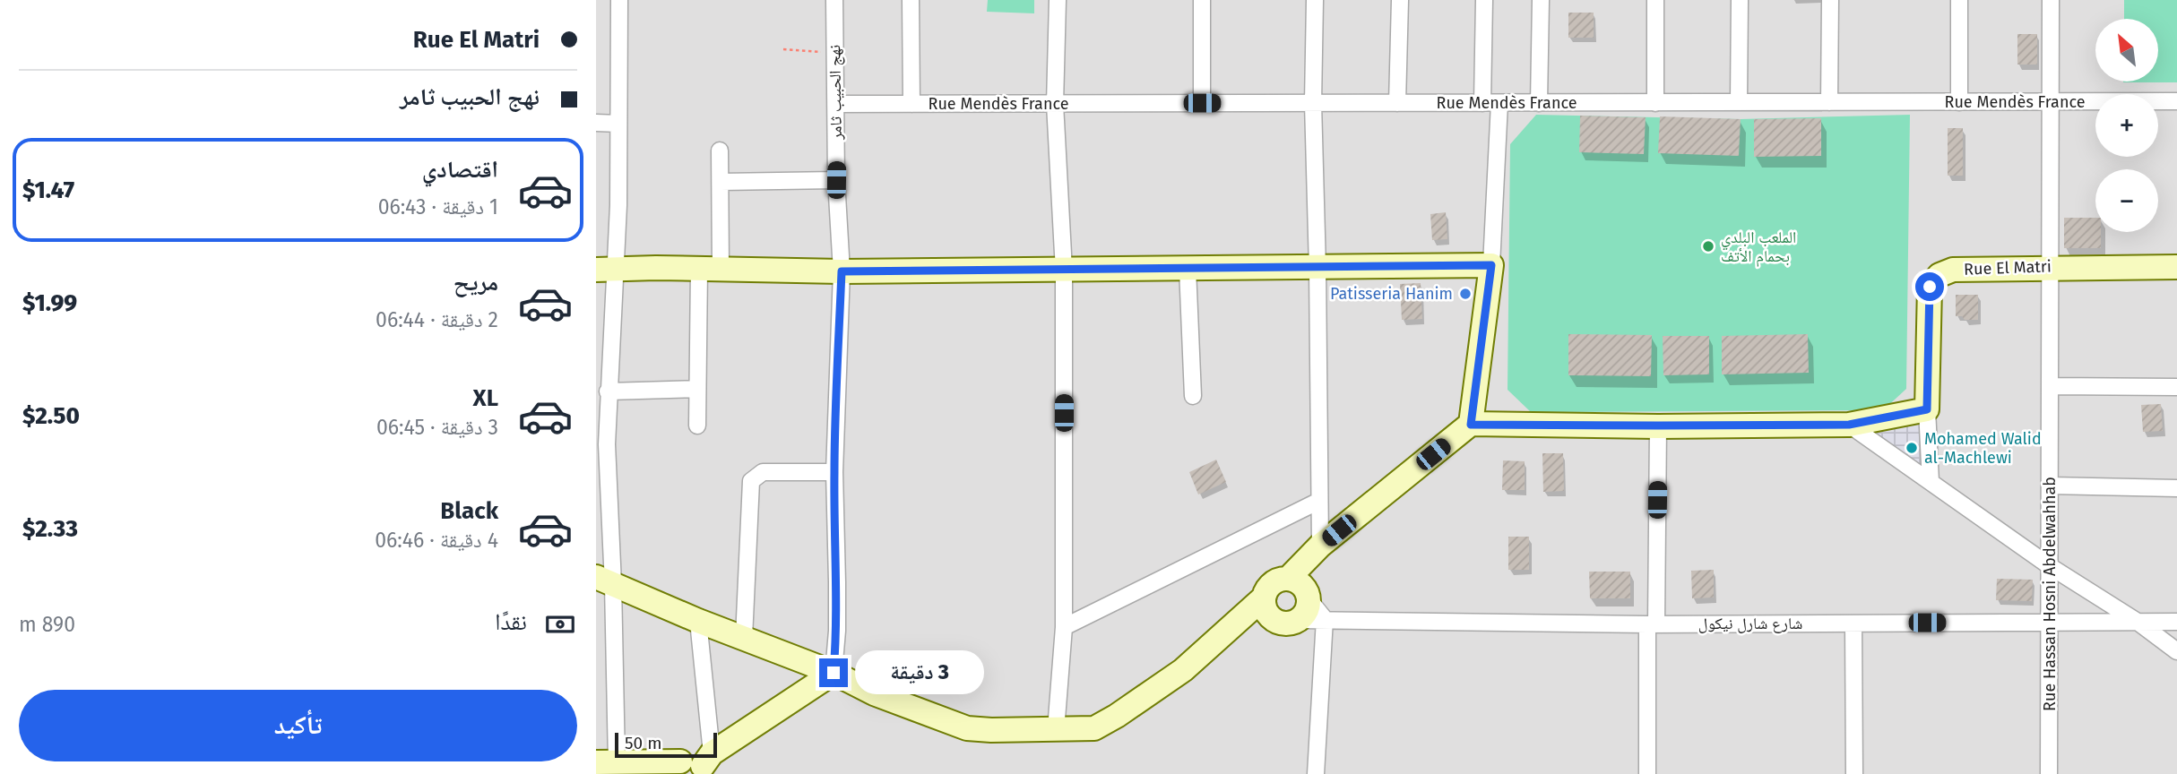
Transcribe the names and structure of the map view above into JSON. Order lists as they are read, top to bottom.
{
  "streets": {
    "street": [
      "نهج الحبيب ثامر",
      "Rue Mendès France",
      "Rue El Matri",
      "Rue Hassan Hosni Abdelwahhab",
      "شارع شارل نيكول"
    ]
  },
  "crossings": [
    ["نهج الحبيب ثامر", "Rue Mendès France"],
    ["Rue Mendès France", "Rue Hassan Hosni Abdelwahhab"],
    ["Rue El Matri", "Rue Hassan Hosni Abdelwahhab"],
    ["Rue Hassan Hosni Abdelwahhab", "شارع شارل نيكول"]
  ],
  "places": ["الملعب البلدي بحمام الأتف", "Patisseria Hanim", "Mohamed Walid al-Machlewi"],
  "scale_bar": "50 m",
  "north": "top left",
  "page": {
    "banner": ["Rue El Matri", "نهج الحبيب ثامر"],
    "map_buttons": ["+", "−"],
    "list": [
      {
        "name": "اقتصادي",
        "note": "1 دقيقة · 06:43",
        "value": "$1.47"
      },
      {
        "name": "مريح",
        "note": "2 دقيقة · 06:44",
        "value": "$1.99"
      },
      {
        "name": "XL",
        "note": "3 دقيقة · 06:45",
        "value": "$2.50"
      },
      {
        "name": "Black",
        "note": "4 دقيقة · 06:46",
        "value": "$2.33"
      }
    ],
    "pay": ["نقدًا", "890 m"],
    "bubble": "3 دقيقة",
    "buttons": "تأكيد",
    "scale": "50 m"
  }
}
